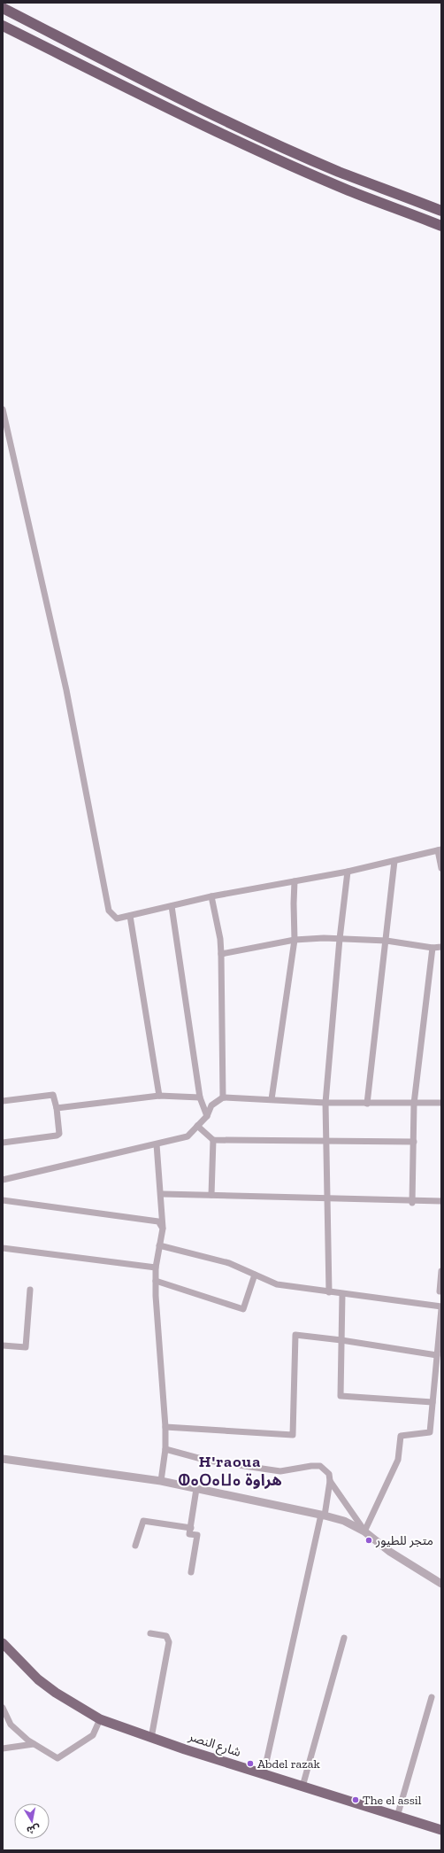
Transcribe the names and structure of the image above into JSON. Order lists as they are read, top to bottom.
{
  "streets": {
    "main road": ["شارع النصر"]
  },
  "districts": ["H'raoua ⵀⴰⵔⴰⵡⴰ هراوة"],
  "places": ["متجر للطيور", "Abdel razak", "The el assil"],
  "north": "bottom"
}
